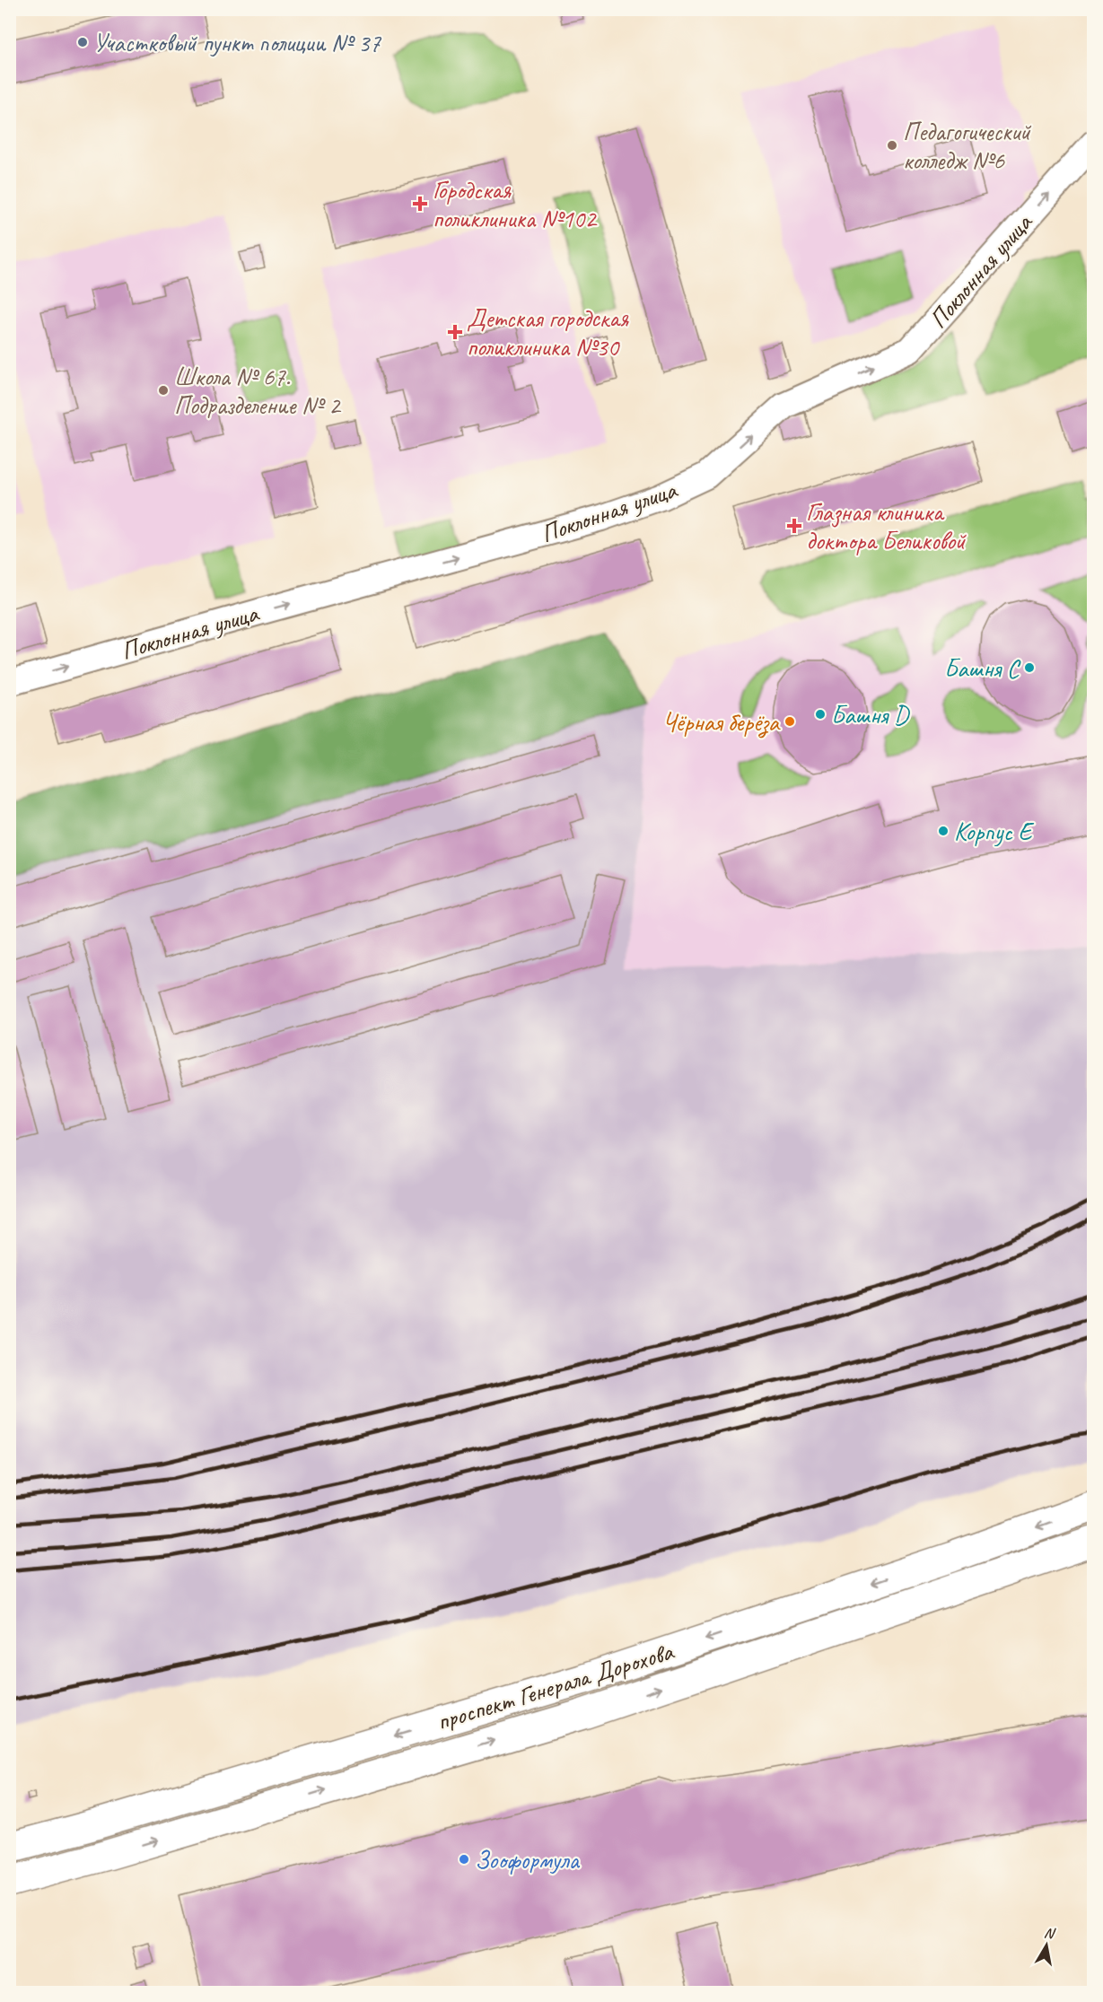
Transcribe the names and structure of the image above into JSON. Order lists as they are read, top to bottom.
{
  "streets": {
    "main road": ["проспект Генерала Дорохова"],
    "street": ["Поклонная улица"]
  },
  "one_way": ["Поклонная улица"],
  "places": {
    "other": [
      "Участковый пункт полиции № 37",
      "Педагогический колледж №6",
      "Школа № 67. Подразделение № 2",
      "Башня C",
      "Башня D",
      "Чёрная берёза",
      "Корпус E",
      "Зооформула"
    ],
    "health": ["Городская поликлиника №102", "Детская городская поликлиника №30", "Глазная клиника доктора Беликовой"]
  },
  "north": "top"
}
